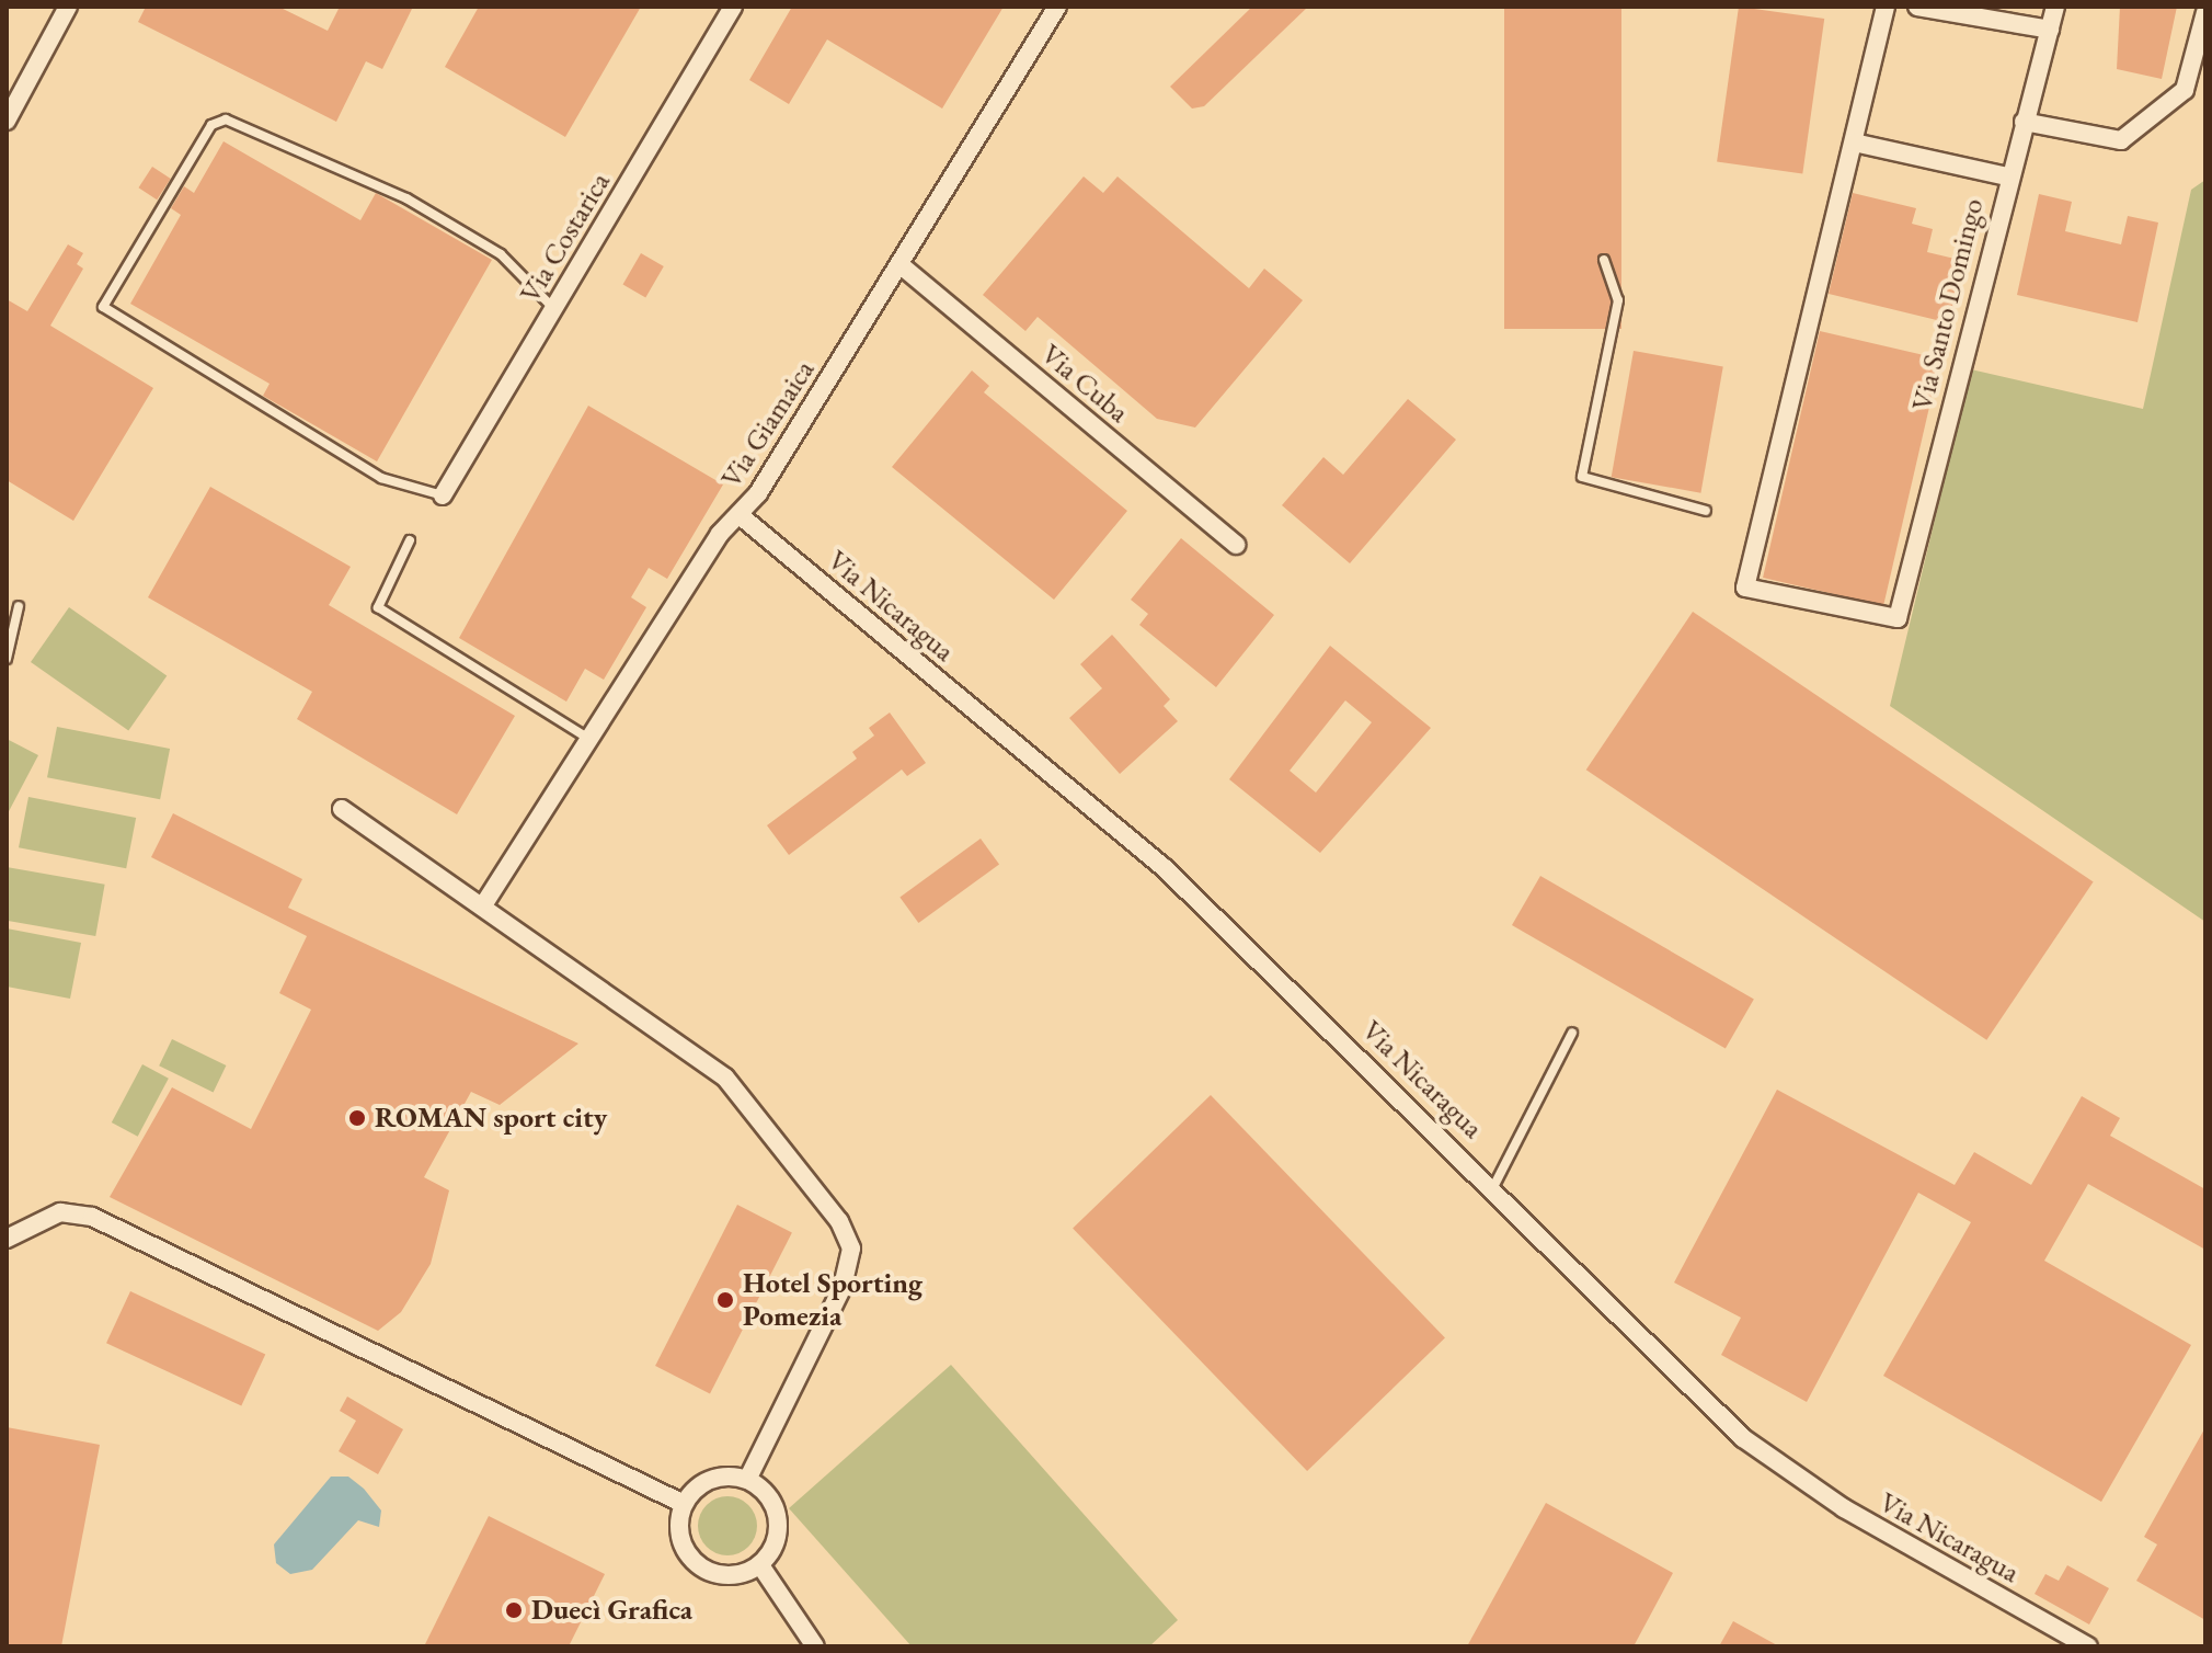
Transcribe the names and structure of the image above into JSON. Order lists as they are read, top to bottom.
{
  "streets": {
    "street": [
      "Via Costarica",
      "Via Santo Domingo",
      "Via Cuba",
      "Via Giamaica",
      "Via Nicaragua"
    ]
  },
  "crossings": [
    ["Via Cuba", "Via Giamaica"],
    ["Via Giamaica", "Via Nicaragua"]
  ],
  "places": ["ROMAN sport city", "Hotel Sporting Pomezia", "Duecì Grafica"]
}
